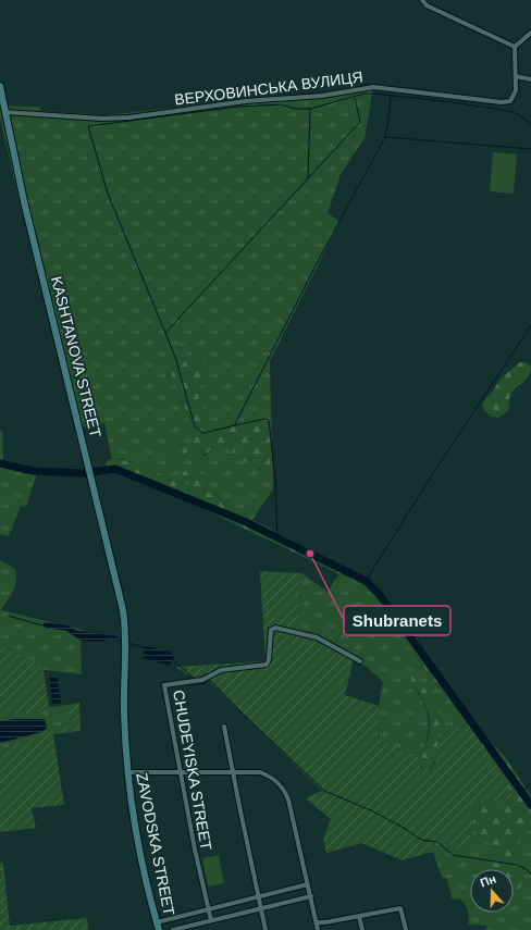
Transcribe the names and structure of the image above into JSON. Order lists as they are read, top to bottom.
{
  "streets": {
    "main road": ["KASHTANOVA STREET", "ZAVODSKA STREET"],
    "street": ["ВЕРХОВИНСЬКА ВУЛИЦЯ", "CHUDEYISKA STREET"]
  },
  "crossings": [
    ["ВЕРХОВИНСЬКА ВУЛИЦЯ", "KASHTANOVA STREET"],
    ["KASHTANOVA STREET", "ZAVODSKA STREET"]
  ],
  "places": ["Shubranets"],
  "north": "top"
}
